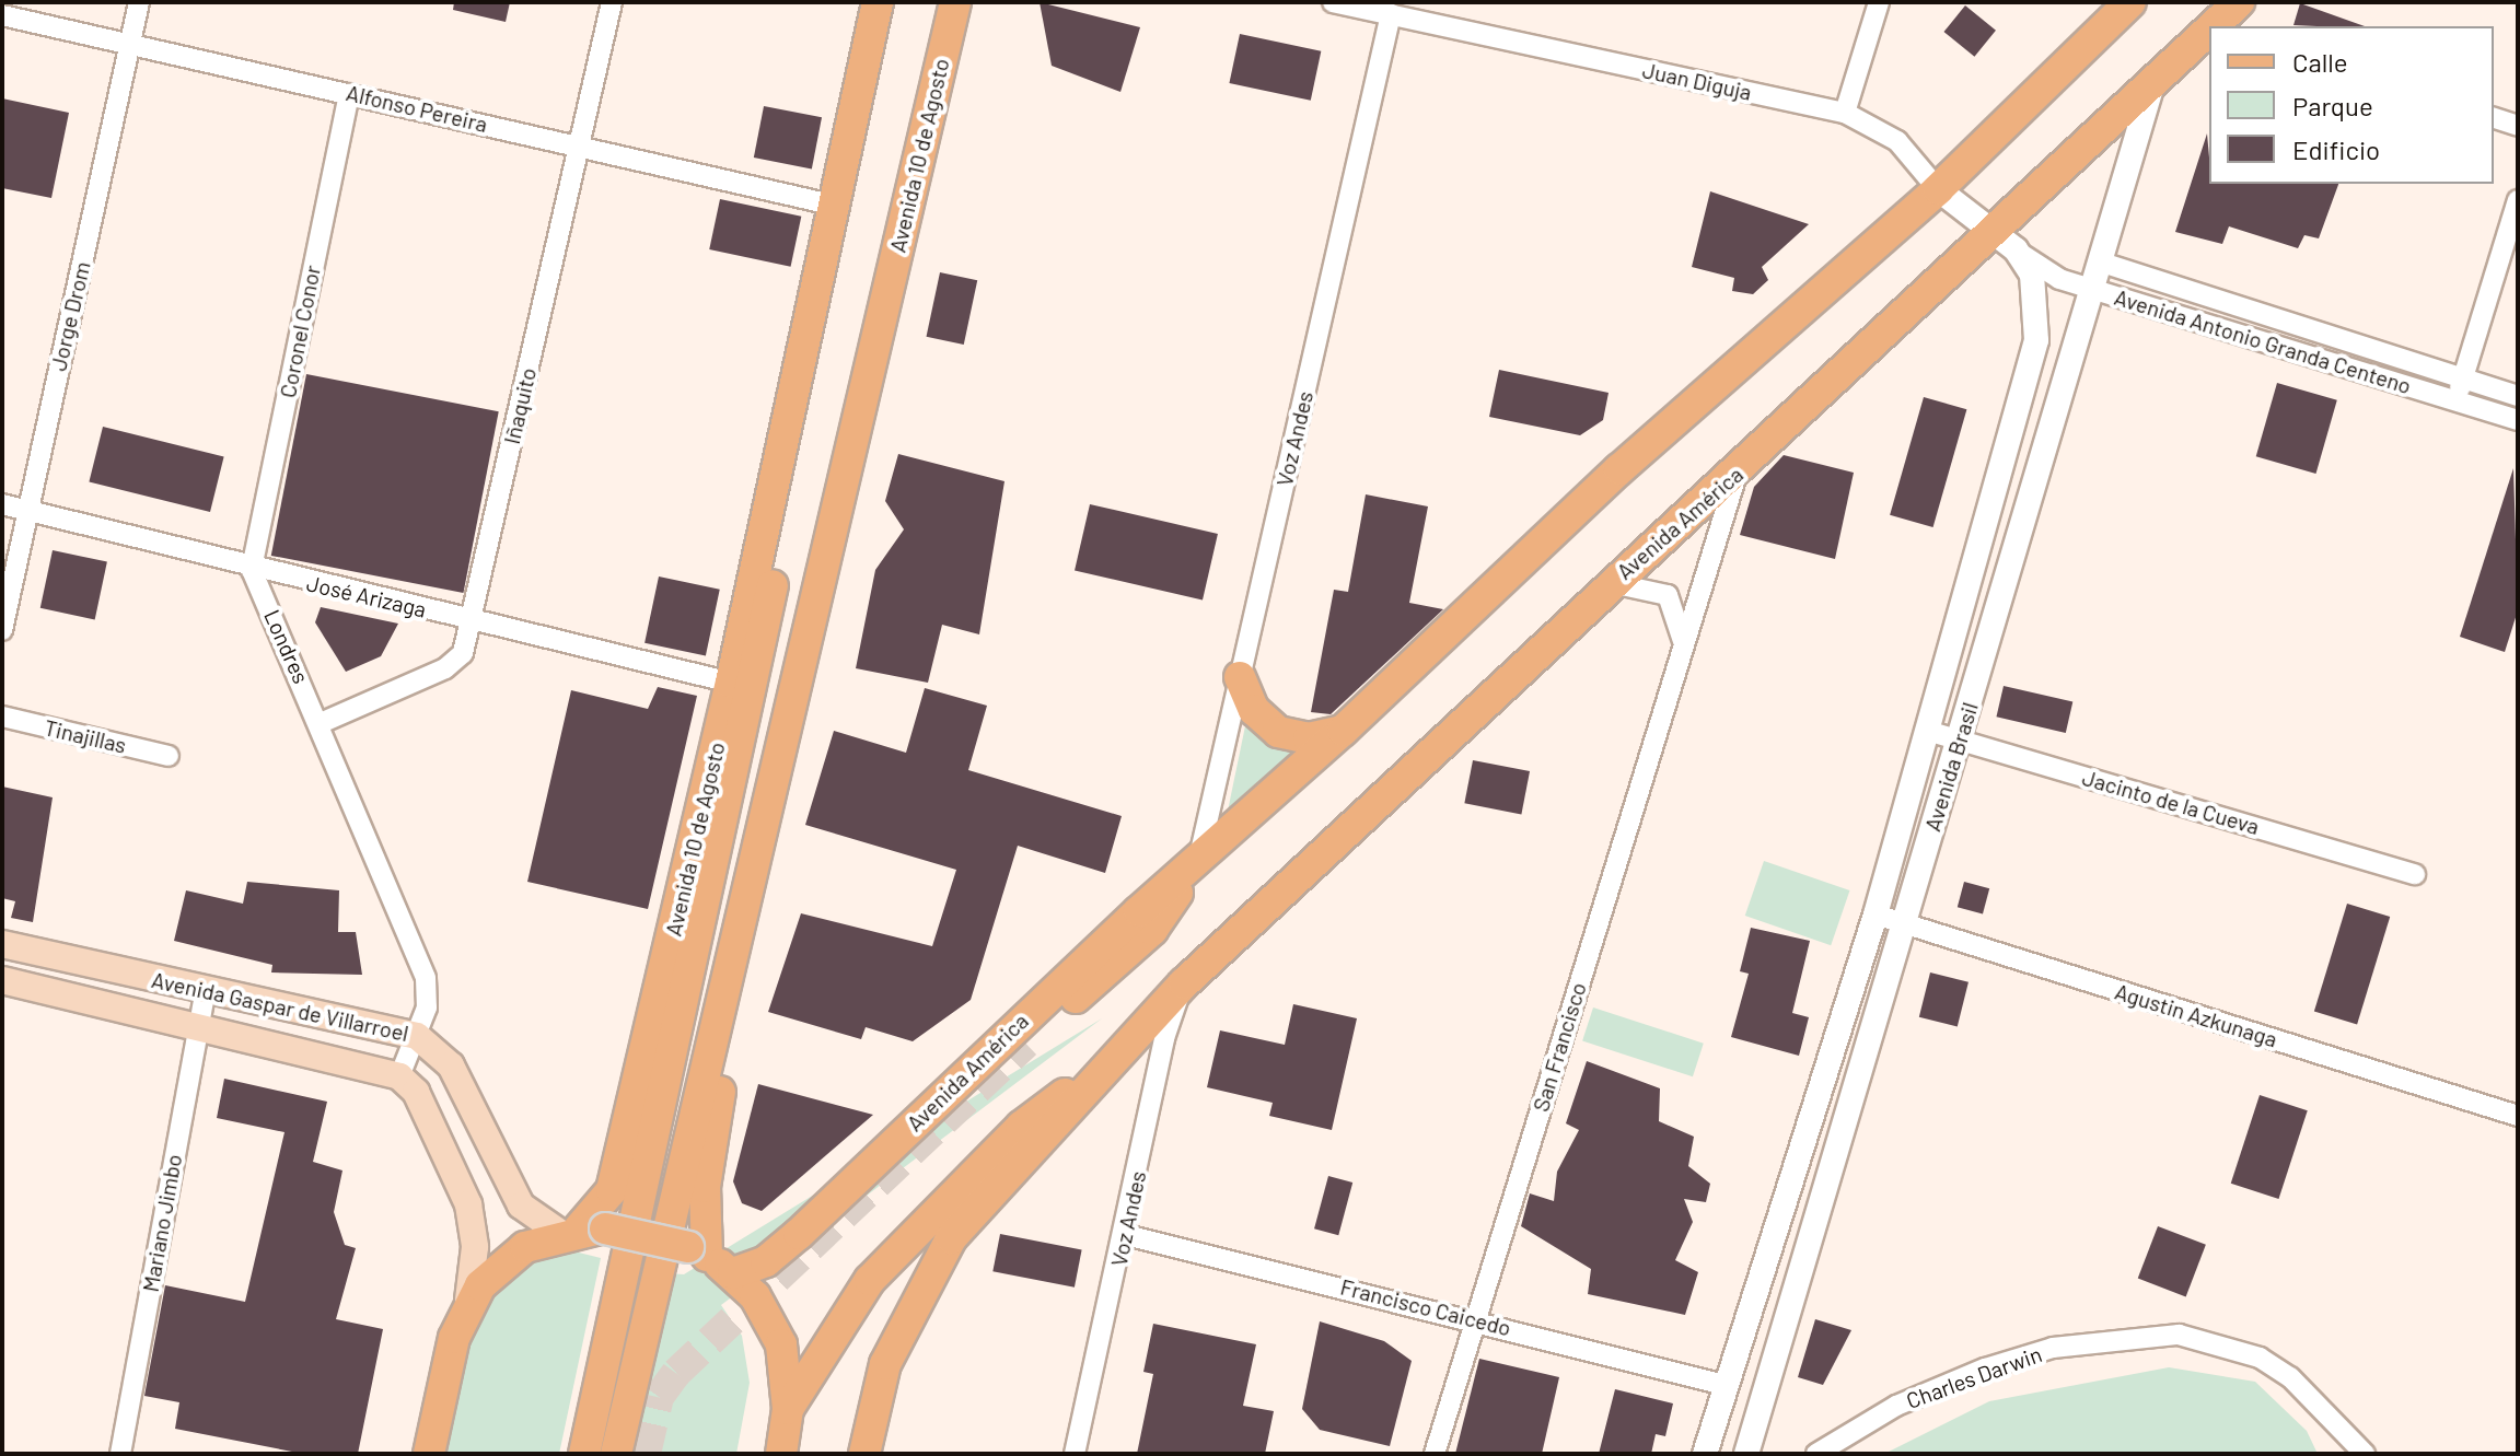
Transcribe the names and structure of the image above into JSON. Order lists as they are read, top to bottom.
{
  "streets": {
    "main road": ["Avenida 10 de Agosto", "Avenida América", "Avenida Gaspar de Villarroel"],
    "street": [
      "Juan Diguja",
      "Alfonso Pereira",
      "Jorge Drom",
      "Coronel Conor",
      "Avenida Antonio Granda Centeno",
      "Iñaquito",
      "Voz Andes",
      "José Arizaga",
      "Londres",
      "Tinajillas",
      "Avenida Brasil",
      "Jacinto de la Cueva",
      "Agustin Azkunaga",
      "San Francisco",
      "Mariano Jimbo",
      "Francisco Caicedo",
      "Charles Darwin"
    ]
  },
  "crossings": [
    ["Juan Diguja", "Avenida Antonio Granda Centeno"],
    ["Juan Diguja", "Voz Andes"],
    ["Juan Diguja", "Avenida América"],
    ["Juan Diguja", "Avenida Brasil"],
    ["Alfonso Pereira", "Avenida 10 de Agosto"],
    ["Alfonso Pereira", "Jorge Drom"],
    ["Alfonso Pereira", "Coronel Conor"],
    ["Alfonso Pereira", "Iñaquito"],
    ["Avenida 10 de Agosto", "José Arizaga"],
    ["Avenida 10 de Agosto", "Avenida Gaspar de Villarroel"],
    ["Jorge Drom", "José Arizaga"],
    ["Coronel Conor", "José Arizaga"],
    ["Coronel Conor", "Londres"],
    ["Avenida Antonio Granda Centeno", "Avenida América"],
    ["Avenida Antonio Granda Centeno", "Avenida Brasil"],
    ["Iñaquito", "José Arizaga"],
    ["Iñaquito", "Londres"],
    ["Voz Andes", "Avenida América"],
    ["Voz Andes", "Francisco Caicedo"],
    ["Avenida América", "Avenida Brasil"],
    ["Avenida América", "San Francisco"],
    ["José Arizaga", "Londres"],
    ["Londres", "Avenida Gaspar de Villarroel"],
    ["Avenida Brasil", "Jacinto de la Cueva"],
    ["Avenida Brasil", "Agustin Azkunaga"],
    ["Avenida Brasil", "Francisco Caicedo"],
    ["Avenida Gaspar de Villarroel", "Mariano Jimbo"],
    ["San Francisco", "Francisco Caicedo"]
  ],
  "legend": ["Calle", "Parque", "Edificio"]
}
